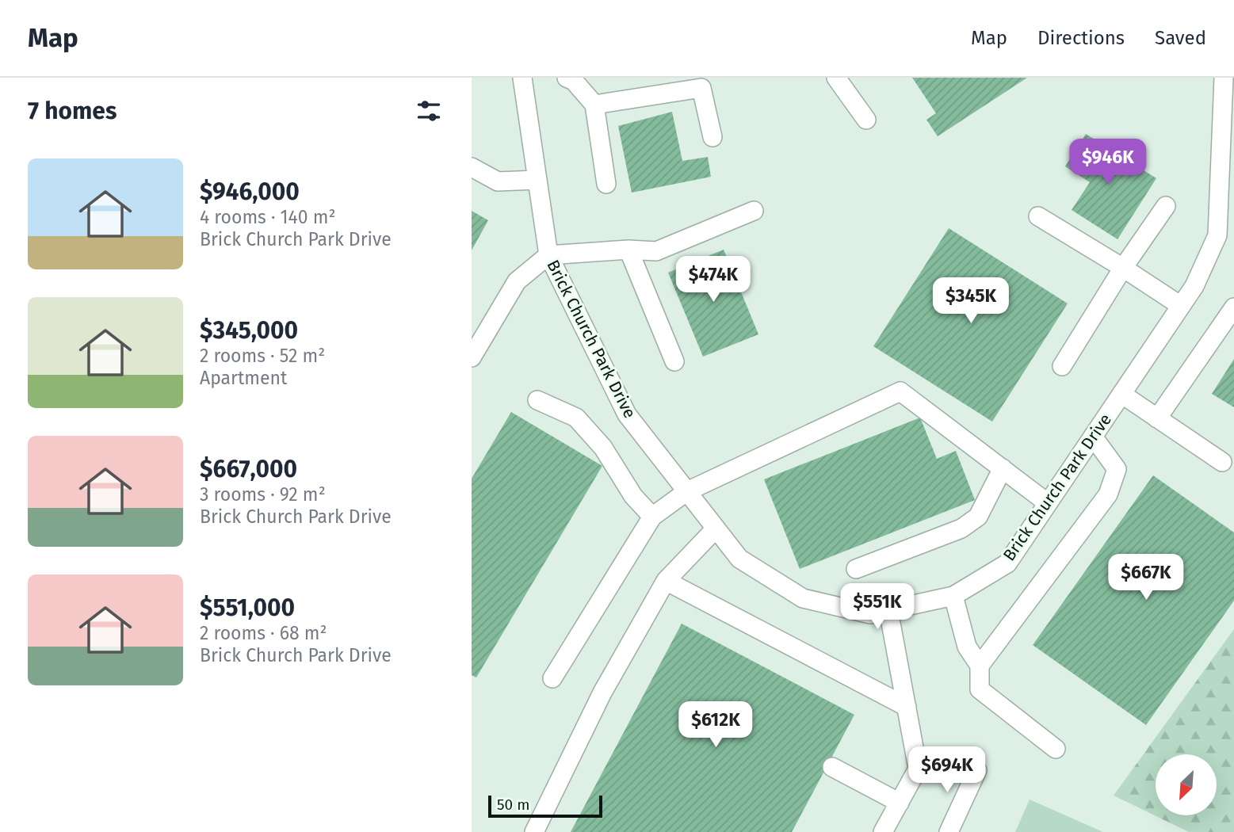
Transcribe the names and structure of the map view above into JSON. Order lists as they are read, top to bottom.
{
  "streets": {
    "street": ["Brick Church Park Drive"]
  },
  "scale_bar": "50 m",
  "north": "bottom left",
  "page": {
    "header": "Map",
    "nav": ["Map", "Directions", "Saved"],
    "heading": "7 homes",
    "price": [
      "$946K",
      "$474K",
      "$345K",
      "$667K",
      "$551K",
      "$612K",
      "$694K"
    ],
    "list": [
      {
        "name": "$946,000",
        "note": "4 rooms · 140 m² · Brick Church Park Drive"
      },
      {
        "name": "$345,000",
        "note": "2 rooms · 52 m² · Apartment"
      },
      {
        "name": "$667,000",
        "note": "3 rooms · 92 m² · Brick Church Park Drive"
      },
      {
        "name": "$551,000",
        "note": "2 rooms · 68 m² · Brick Church Park Drive"
      }
    ],
    "scale": "50 m"
  }
}
